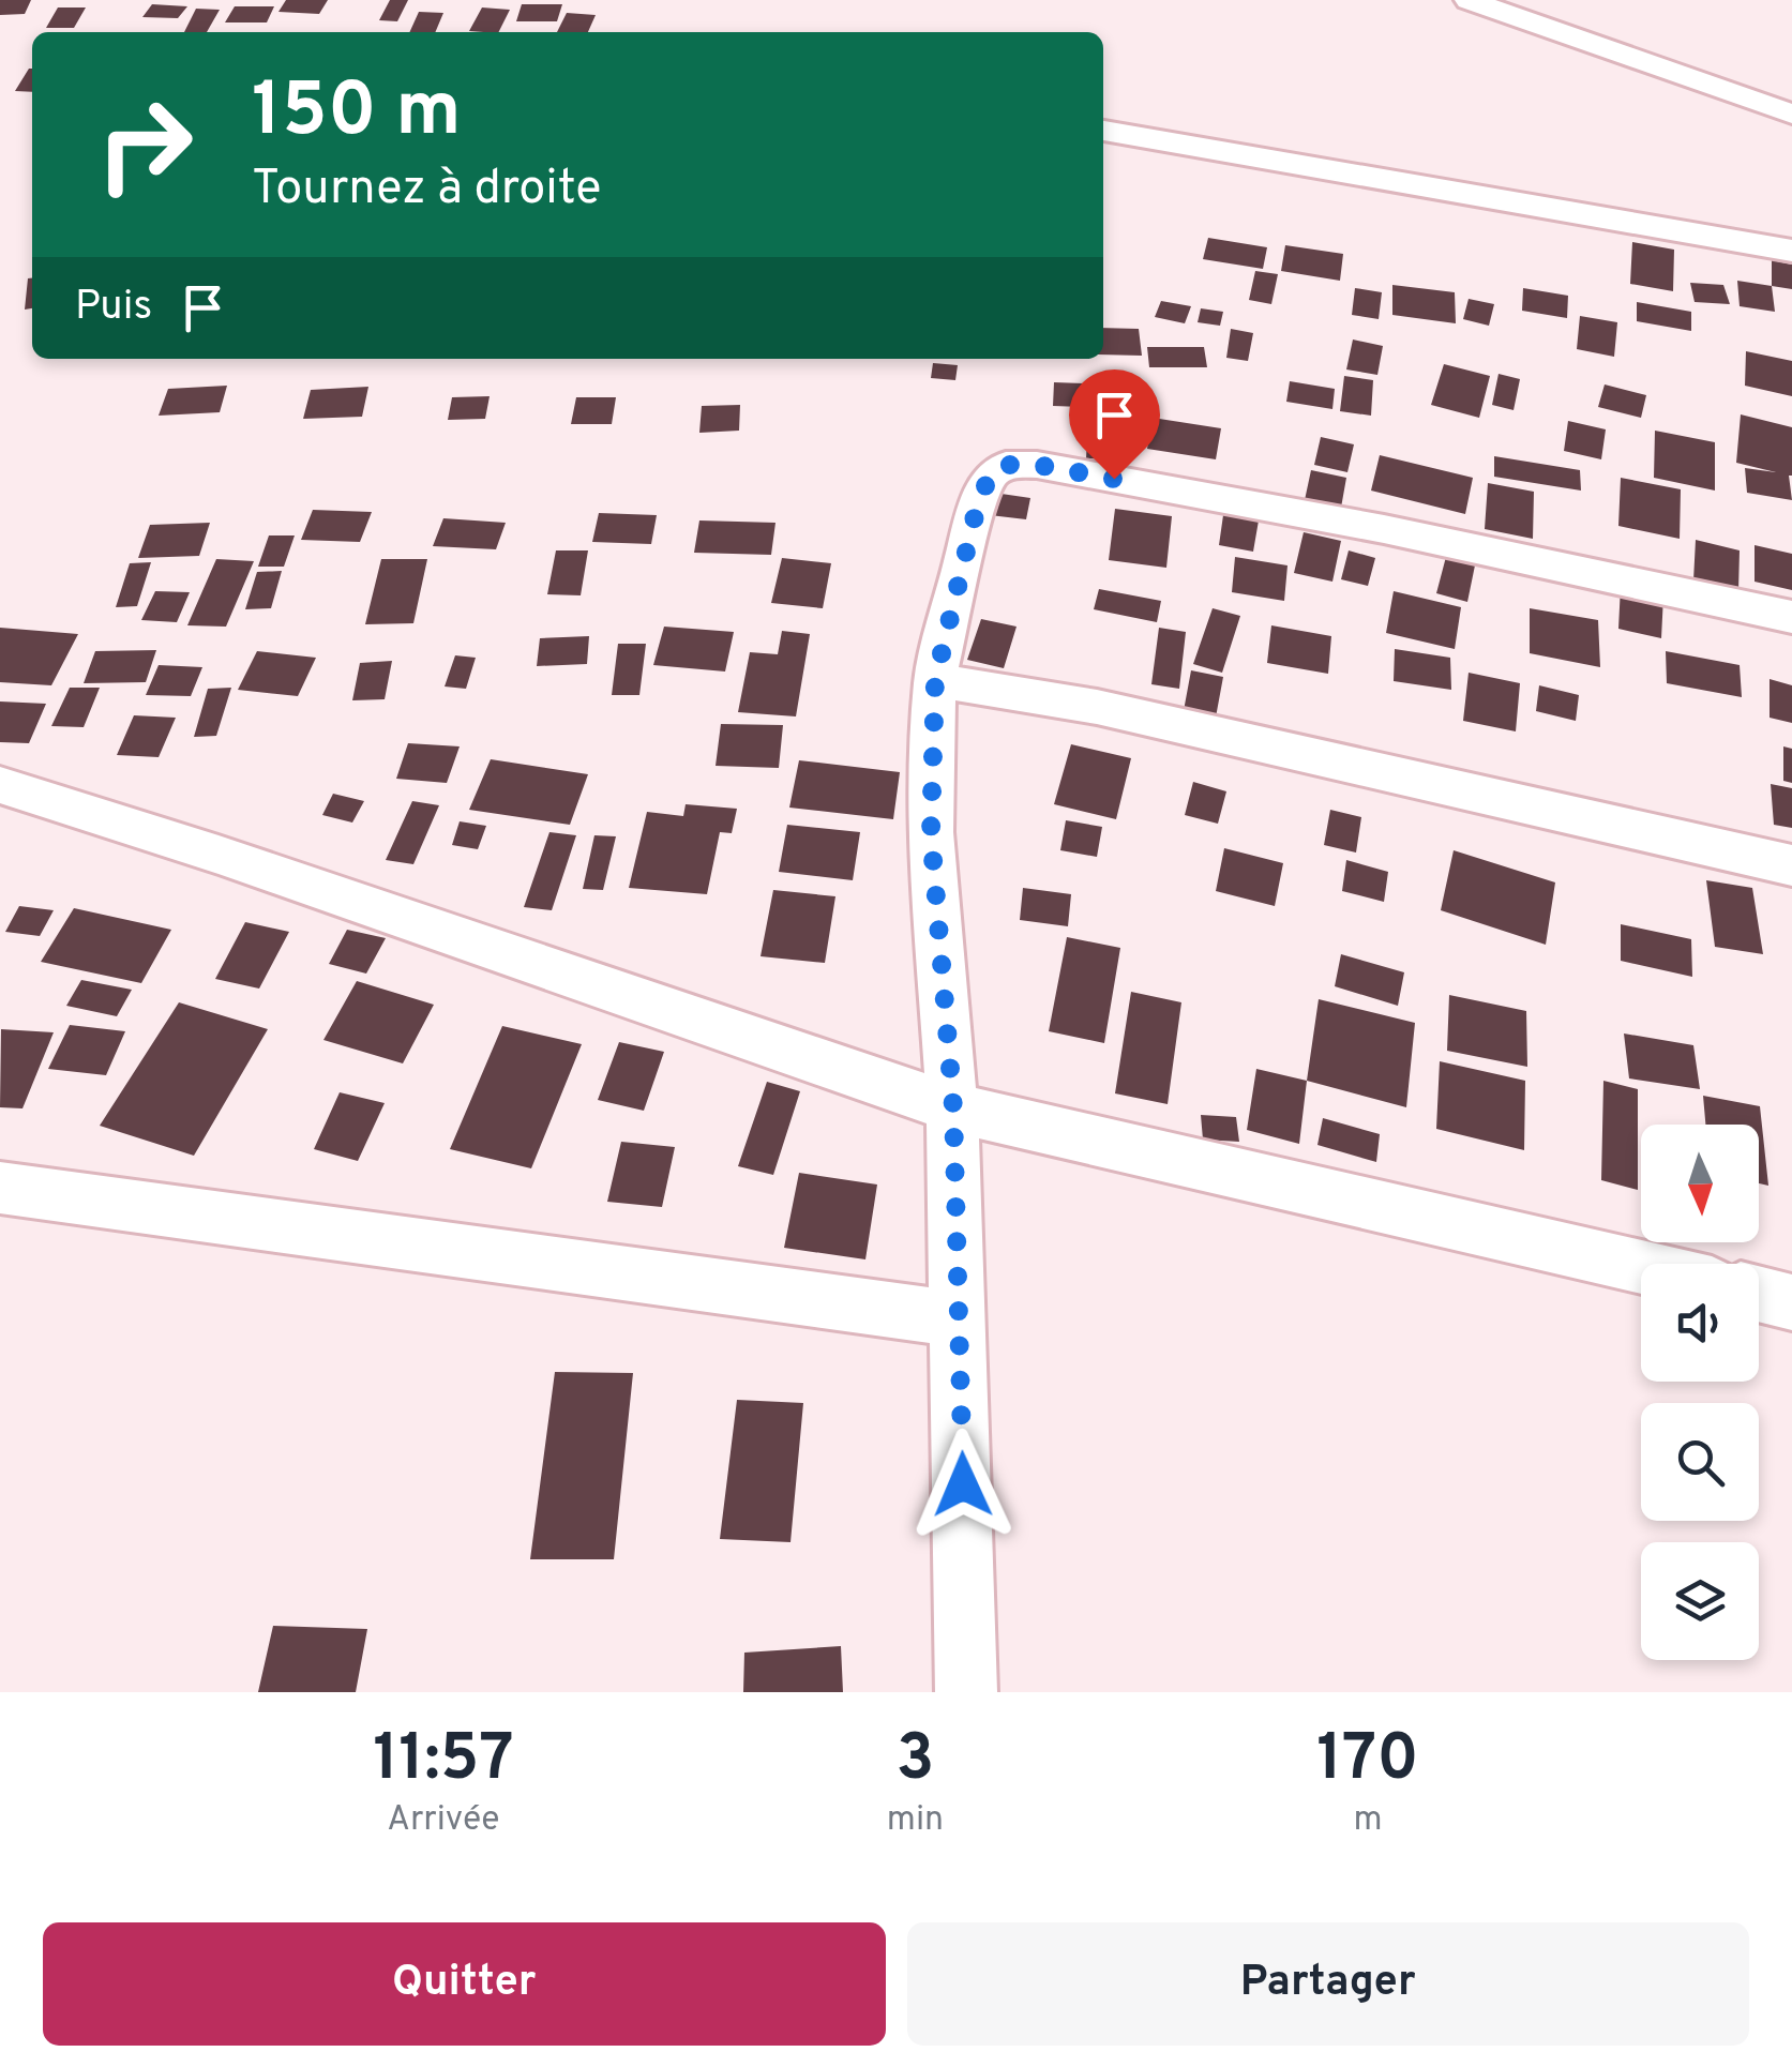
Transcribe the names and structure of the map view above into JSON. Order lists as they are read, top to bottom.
{
  "north": "bottom",
  "page": {
    "turn": ["150 m", "Tournez à droite"],
    "then": "Puis",
    "eta": [
      "11:57",
      "Arrivée",
      "3",
      "min",
      "170",
      "m"
    ],
    "buttons": ["Quitter", "Partager"]
  }
}
